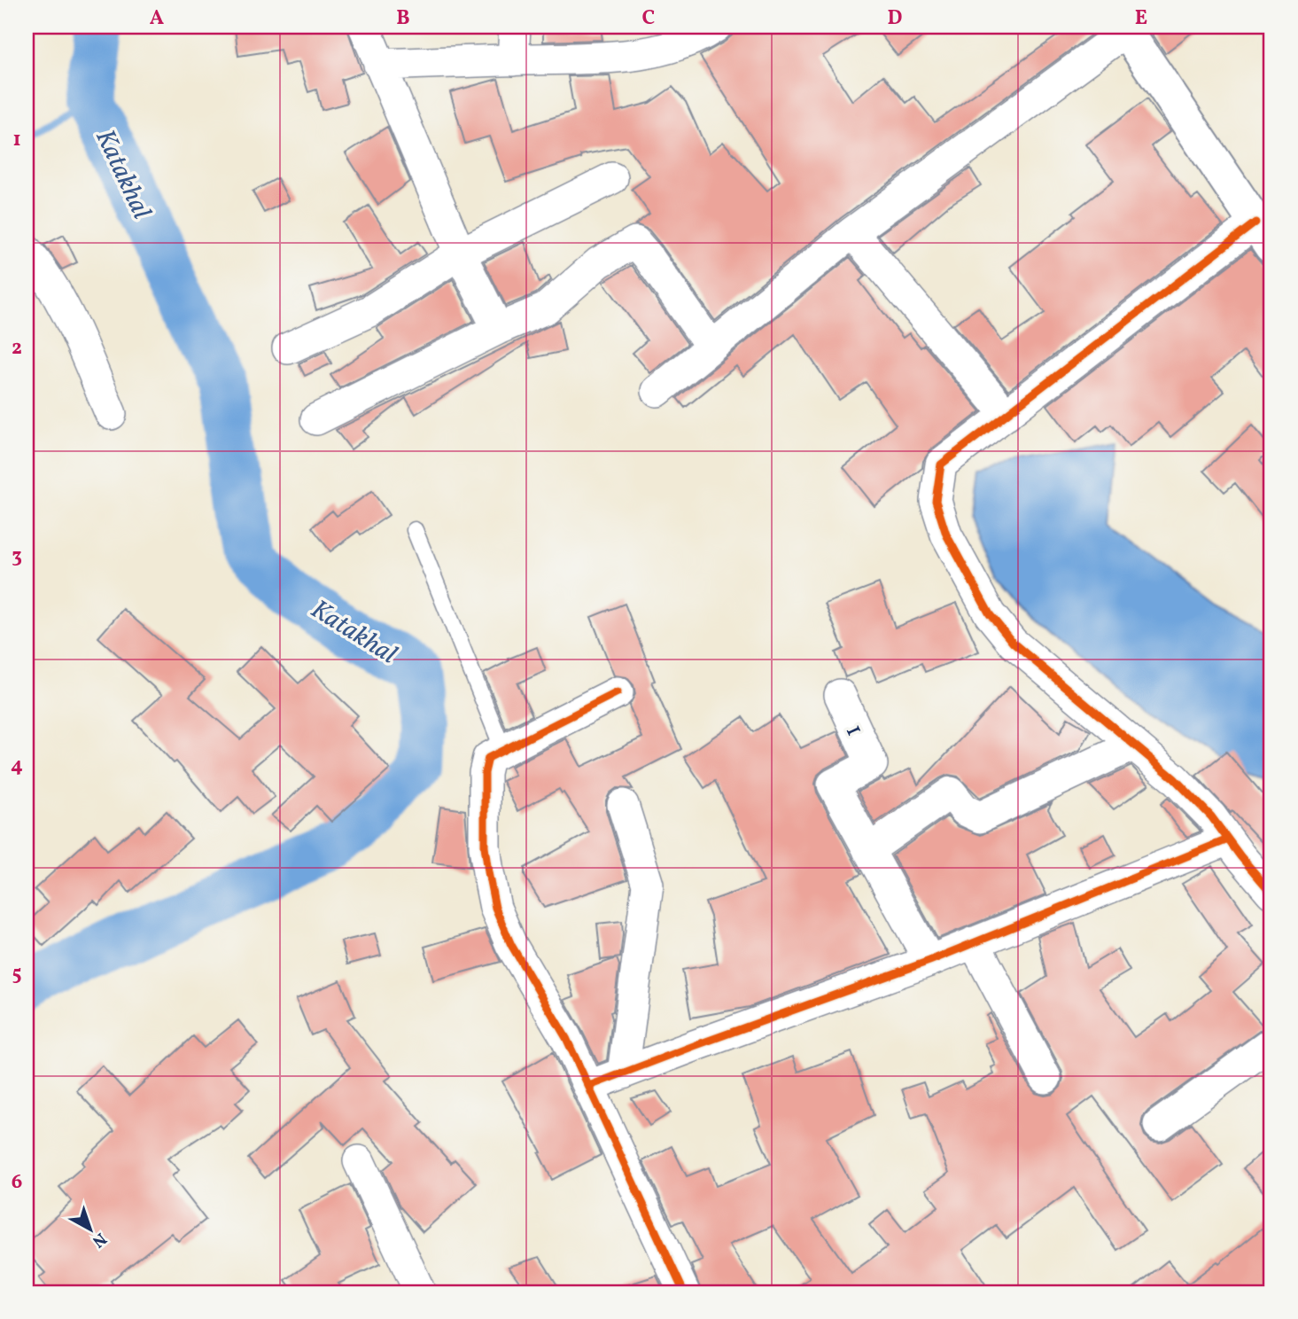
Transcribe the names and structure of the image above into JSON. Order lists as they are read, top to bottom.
{
  "streets": {
    "street": ["1"]
  },
  "water": ["Katakhal"],
  "north": "bottom right",
  "grid": {
    "columns": [
      "A",
      "B",
      "C",
      "D",
      "E"
    ],
    "rows": [
      "1",
      "2",
      "3",
      "4",
      "5",
      "6"
    ]
  }
}
